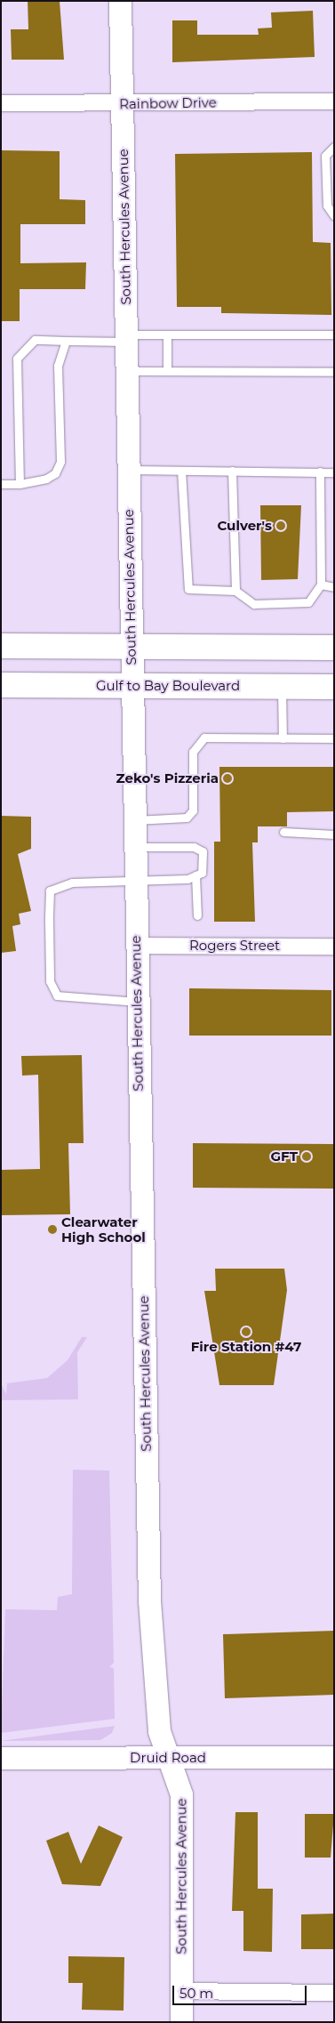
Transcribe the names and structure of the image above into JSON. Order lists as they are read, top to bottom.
{
  "streets": {
    "main road": ["Gulf to Bay Boulevard"],
    "street": [
      "Rainbow Drive",
      "South Hercules Avenue",
      "Rogers Street",
      "Druid Road"
    ]
  },
  "crossings": [
    ["Rainbow Drive", "South Hercules Avenue"],
    ["South Hercules Avenue", "Gulf to Bay Boulevard"],
    ["South Hercules Avenue", "Rogers Street"],
    ["South Hercules Avenue", "Druid Road"]
  ],
  "places": [
    "Culver's",
    "Zeko's Pizzeria",
    "GFT",
    "Clearwater High School",
    "Fire Station #47"
  ],
  "scale_bar": "50 m"
}
